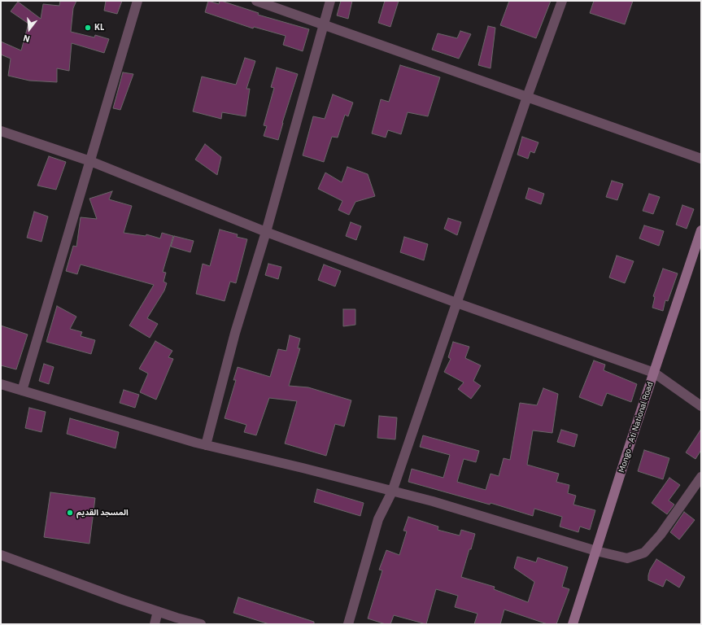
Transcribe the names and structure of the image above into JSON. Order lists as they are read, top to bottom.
{
  "streets": {
    "main road": ["Mongo - Ati National Road"]
  },
  "places": ["KL", "المسجد القديم"],
  "north": "bottom"
}
